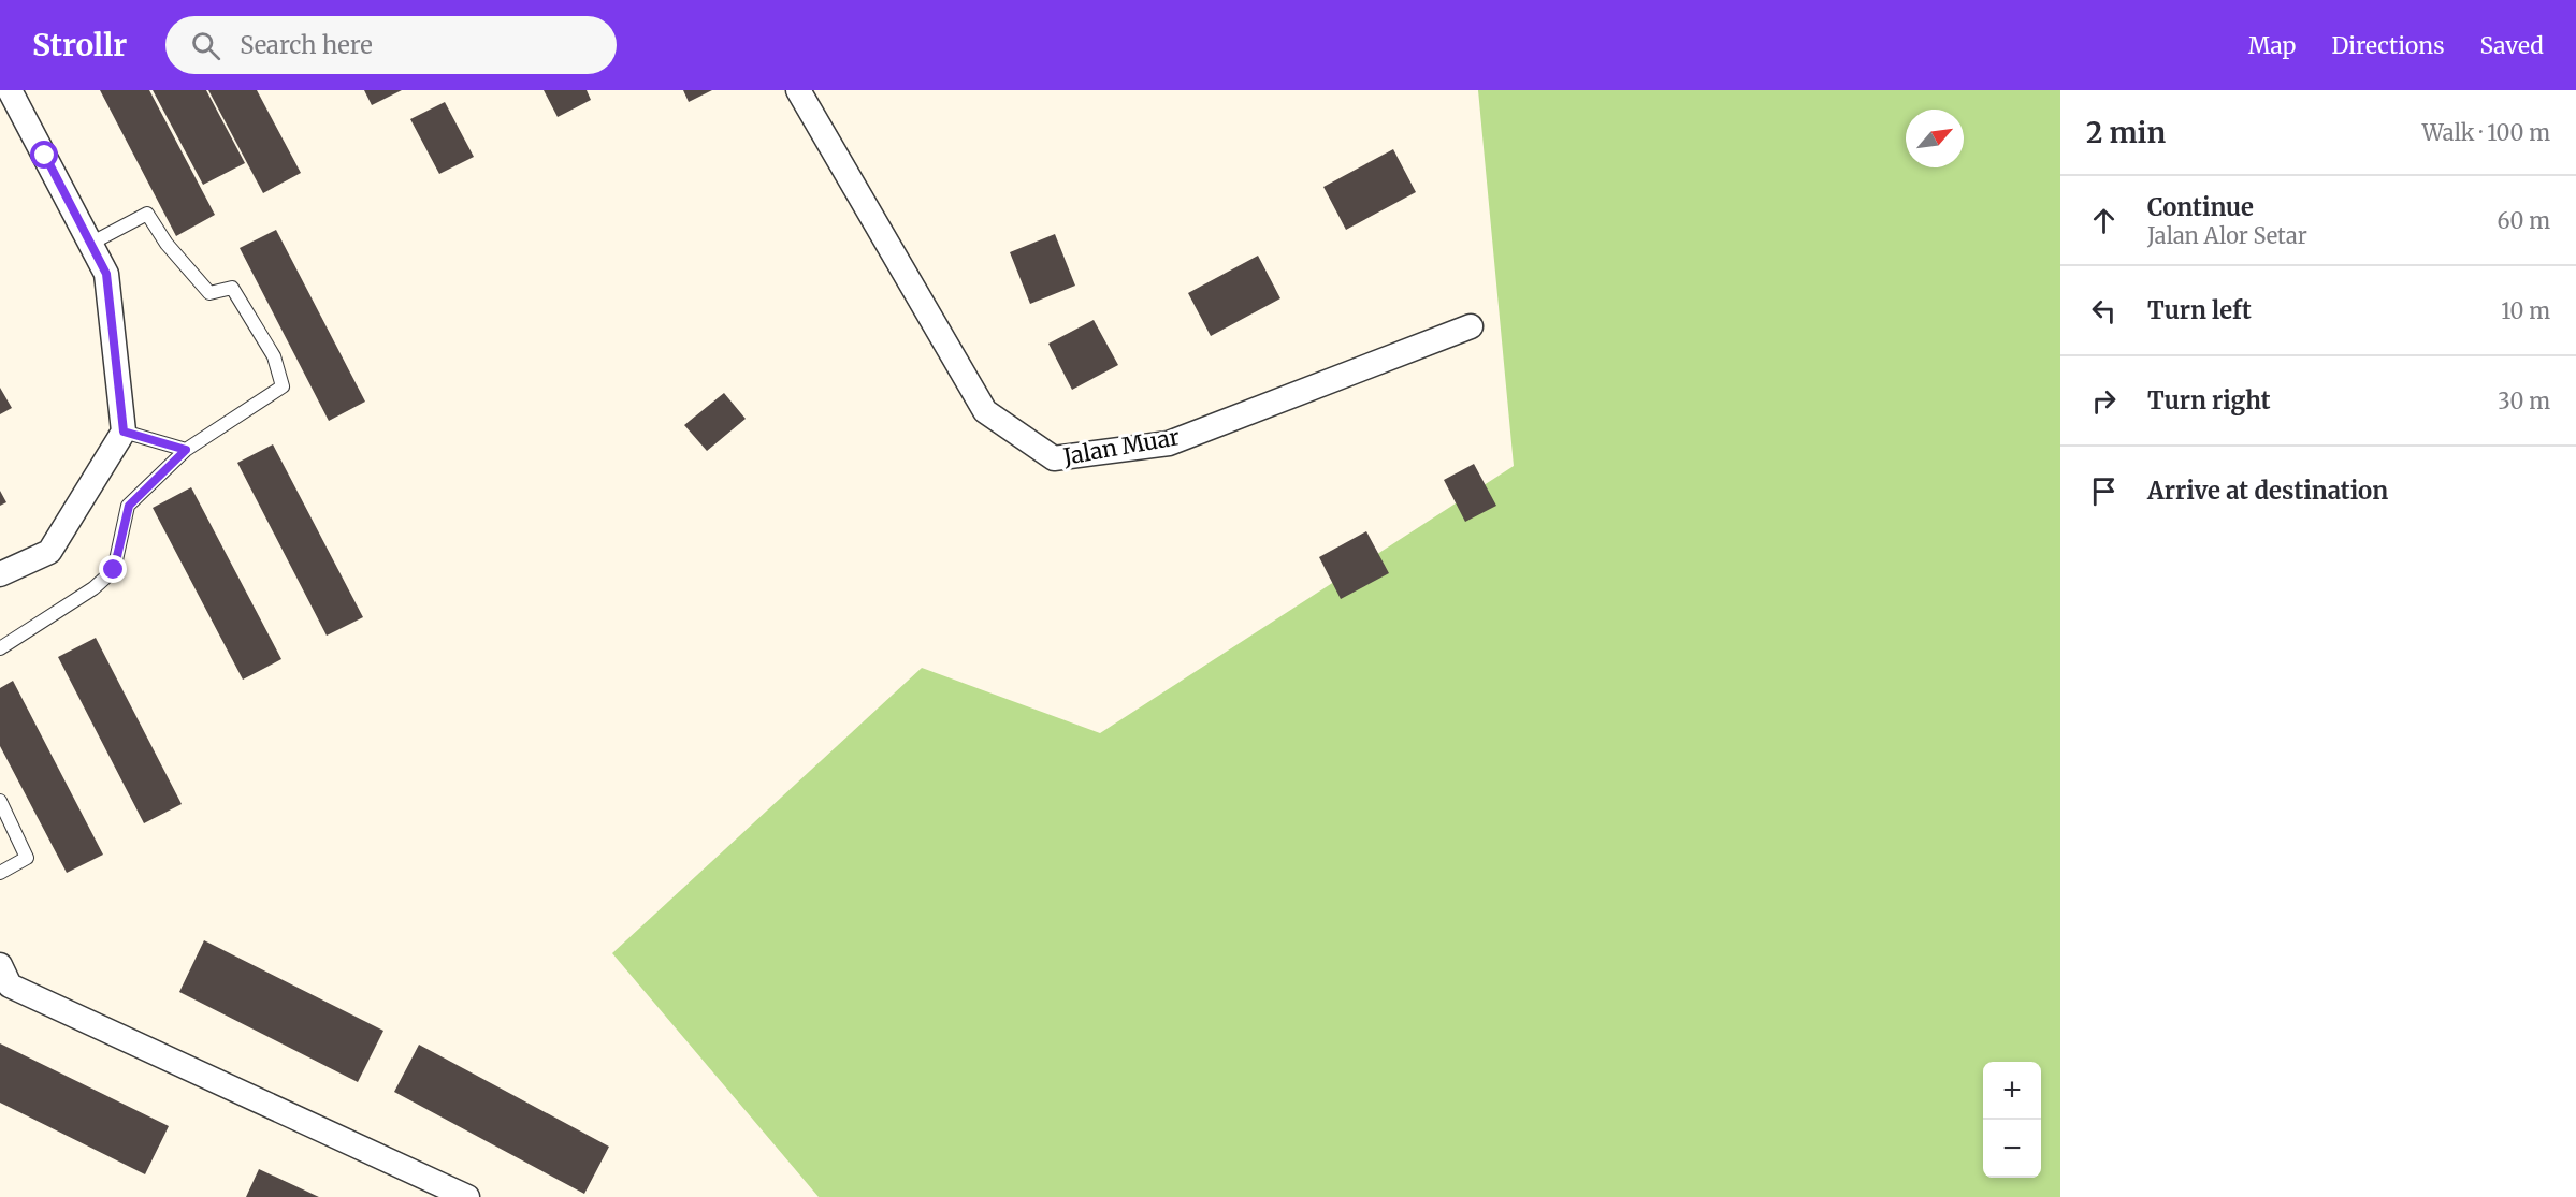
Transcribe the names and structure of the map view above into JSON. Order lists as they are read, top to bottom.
{
  "streets": {
    "street": ["Jalan Muar"]
  },
  "north": "top right",
  "page": {
    "header": "Strollr",
    "search": "Search here",
    "nav": ["Map", "Directions", "Saved"],
    "heading": ["2 min", "Walk · 100 m"],
    "list": [
      ["Continue", "Jalan Alor Setar", "60 m"],
      ["Turn left", "10 m"],
      ["Turn right", "30 m"],
      "Arrive at destination"
    ],
    "map_buttons": ["+", "−"]
  }
}
